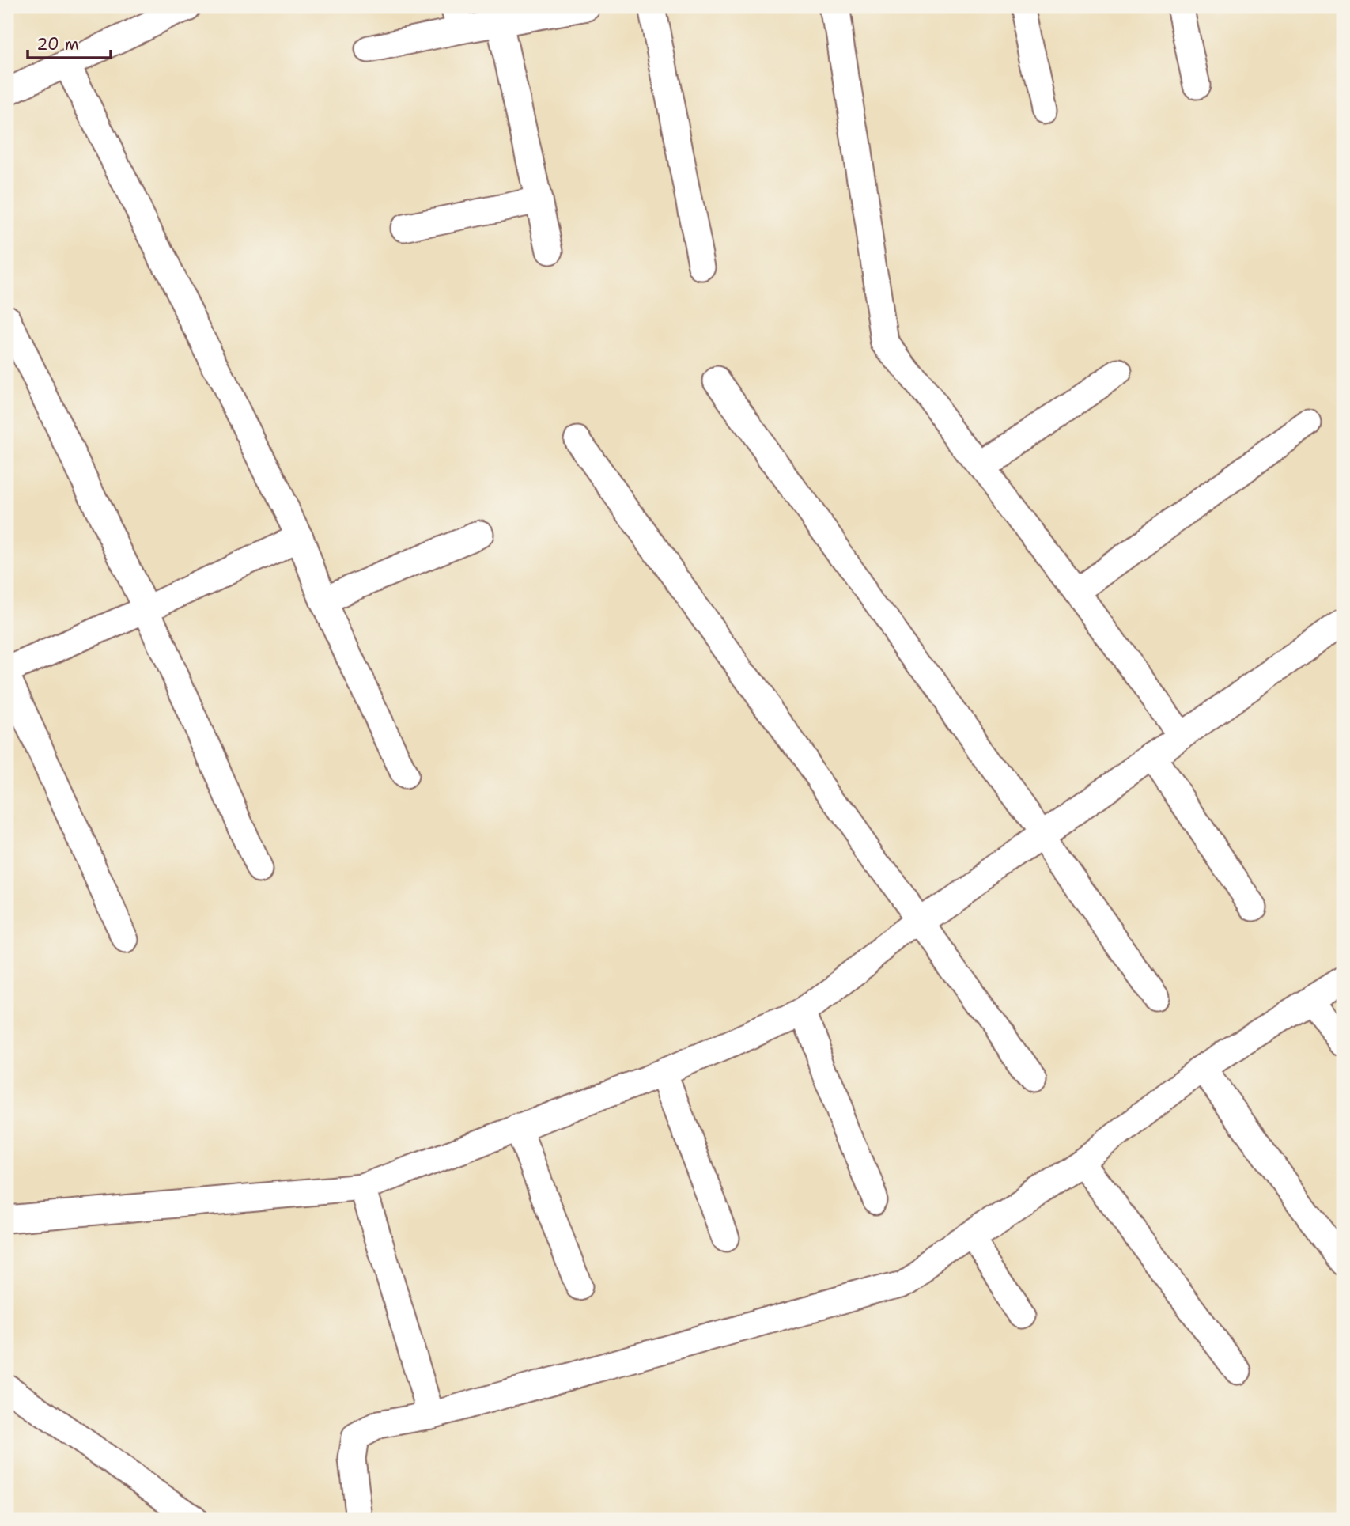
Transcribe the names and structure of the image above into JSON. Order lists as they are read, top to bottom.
{
  "scale_bar": "20 m"
}
